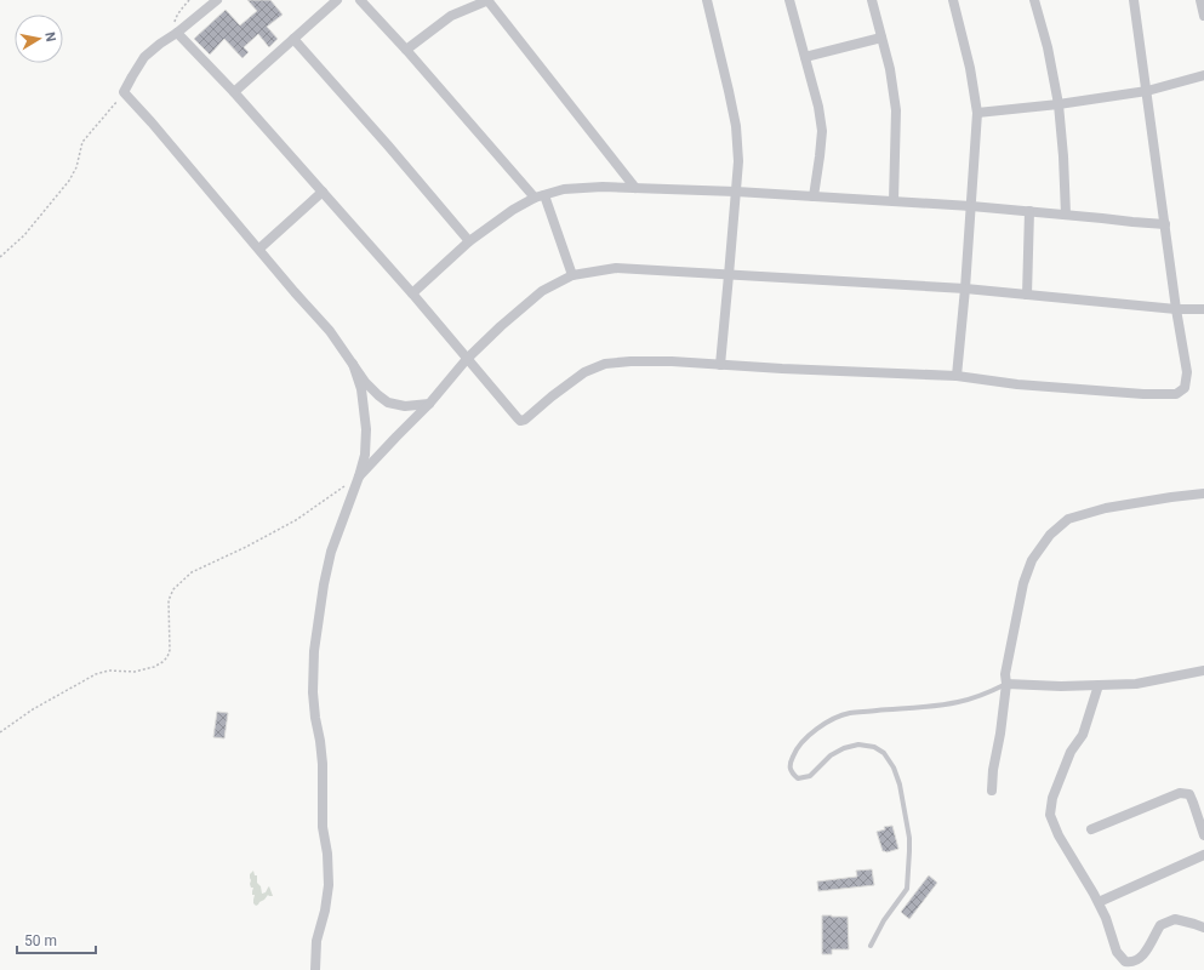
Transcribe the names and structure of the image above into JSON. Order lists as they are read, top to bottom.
{
  "scale_bar": "50 m",
  "north": "right"
}
